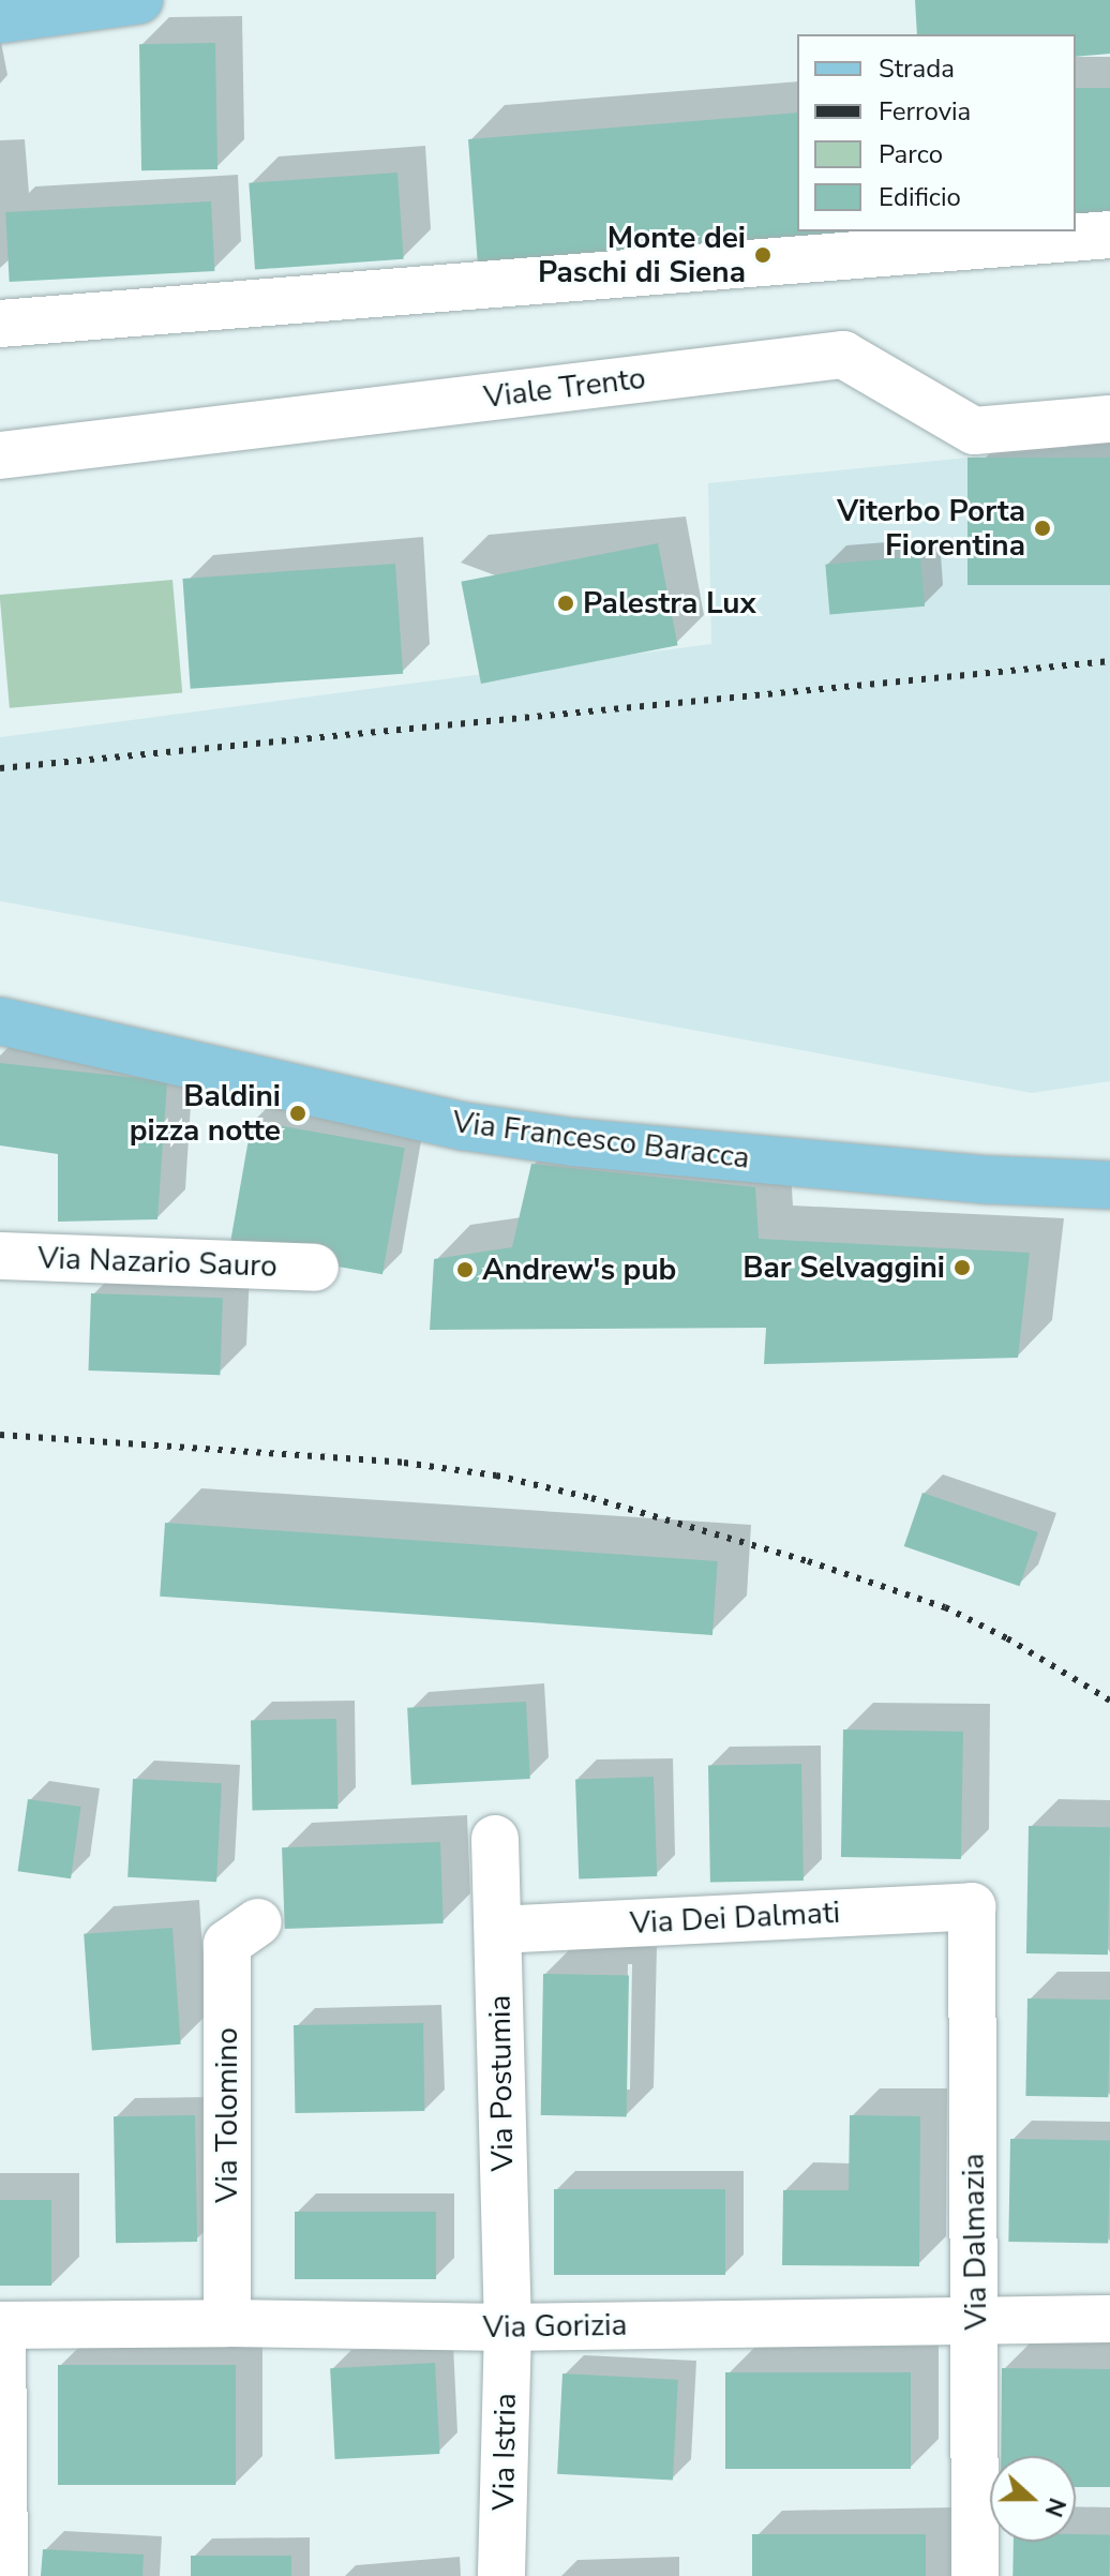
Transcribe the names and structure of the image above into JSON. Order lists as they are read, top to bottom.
{
  "streets": {
    "main road": ["Via Francesco Baracca"],
    "street": [
      "Viale Trento",
      "Via Nazario Sauro",
      "Via Dei Dalmati",
      "Via Postumia",
      "Via Tolomino",
      "Via Dalmazia",
      "Via Gorizia",
      "Via Istria"
    ]
  },
  "crossings": [
    ["Via Dei Dalmati", "Via Postumia"],
    ["Via Dei Dalmati", "Via Dalmazia"],
    ["Via Postumia", "Via Gorizia"],
    ["Via Postumia", "Via Istria"],
    ["Via Tolomino", "Via Gorizia"],
    ["Via Dalmazia", "Via Gorizia"],
    ["Via Gorizia", "Via Istria"]
  ],
  "places": [
    "Monte dei Paschi di Siena",
    "Viterbo Porta Fiorentina",
    "Palestra Lux",
    "Baldini pizza notte",
    "Bar Selvaggini",
    "Andrew's pub"
  ],
  "legend": [
    "Strada",
    "Ferrovia",
    "Parco",
    "Edificio"
  ],
  "north": "right"
}
